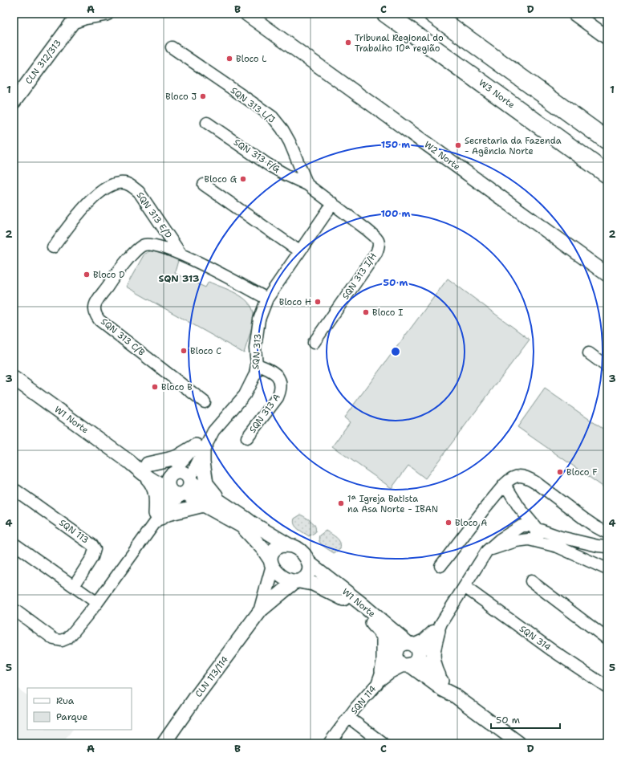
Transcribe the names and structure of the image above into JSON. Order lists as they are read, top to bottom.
{
  "streets": {
    "main road": ["W3 Norte"],
    "street": [
      "CLN 312/313",
      "SQN 313 L/J",
      "SQN 313 F/G",
      "W2 Norte",
      "SQN 313 E/D",
      "SQN 313 I/H",
      "SQN 313 C/B",
      "SQN 313",
      "SQN 313 A",
      "W1 Norte",
      "SQN 113",
      "SQN 314",
      "CLN 113/114",
      "SQN 114"
    ]
  },
  "crossings": [
    ["SQN 313 L/J", "SQN 313 F/G"],
    ["SQN 313 E/D", "SQN 313 C/B"],
    ["SQN 313 I/H", "SQN 313"],
    ["SQN 313", "SQN 313 A"],
    ["SQN 313", "W1 Norte"],
    ["W1 Norte", "CLN 113/114"],
    ["W1 Norte", "SQN 114"]
  ],
  "districts": ["SQN 313"],
  "places": [
    "Tribunal Regional do Trabalho 10ª região",
    "Bloco L",
    "Bloco J",
    "Secretaria da Fazenda - Agência Norte",
    "Bloco G",
    "Bloco D",
    "Bloco H",
    "Bloco I",
    "Bloco C",
    "Bloco B",
    "Bloco F",
    "1ª Igreja Batista na Asa Norte - IBAN",
    "Bloco A"
  ],
  "legend": ["Rua", "Parque"],
  "scale_bar": "50 m",
  "grid": {
    "columns": [
      "A",
      "B",
      "C",
      "D"
    ],
    "rows": [
      "1",
      "2",
      "3",
      "4",
      "5"
    ]
  },
  "rings": ["150 m", "100 m", "50 m"]
}
